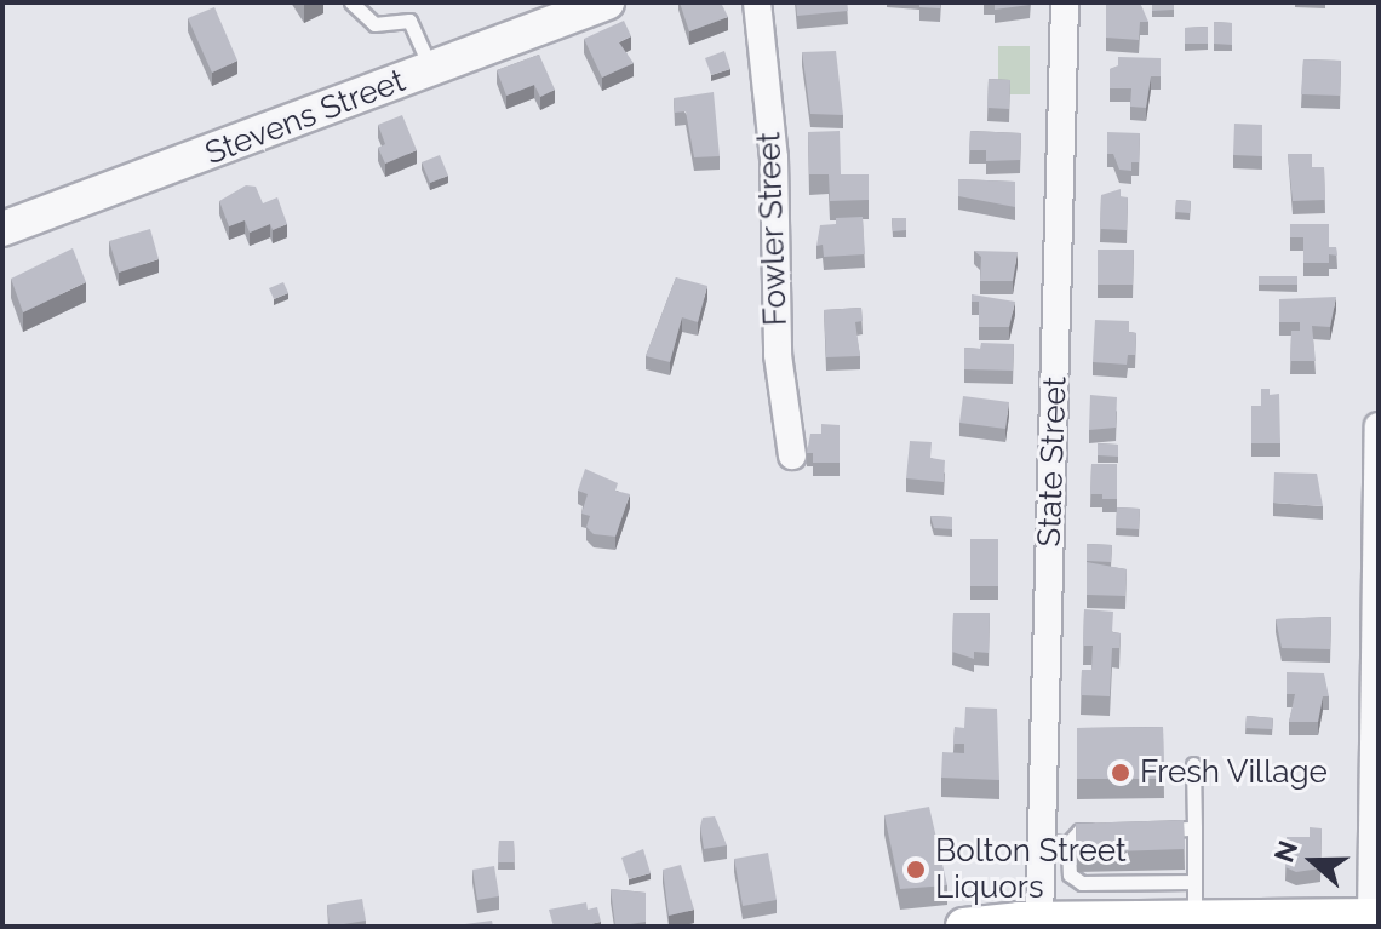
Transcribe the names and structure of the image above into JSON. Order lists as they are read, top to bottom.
{
  "streets": {
    "street": ["Stevens Street", "Fowler Street", "State Street"]
  },
  "places": ["Fresh Village", "Bolton Street Liquors"],
  "north": "left"
}
